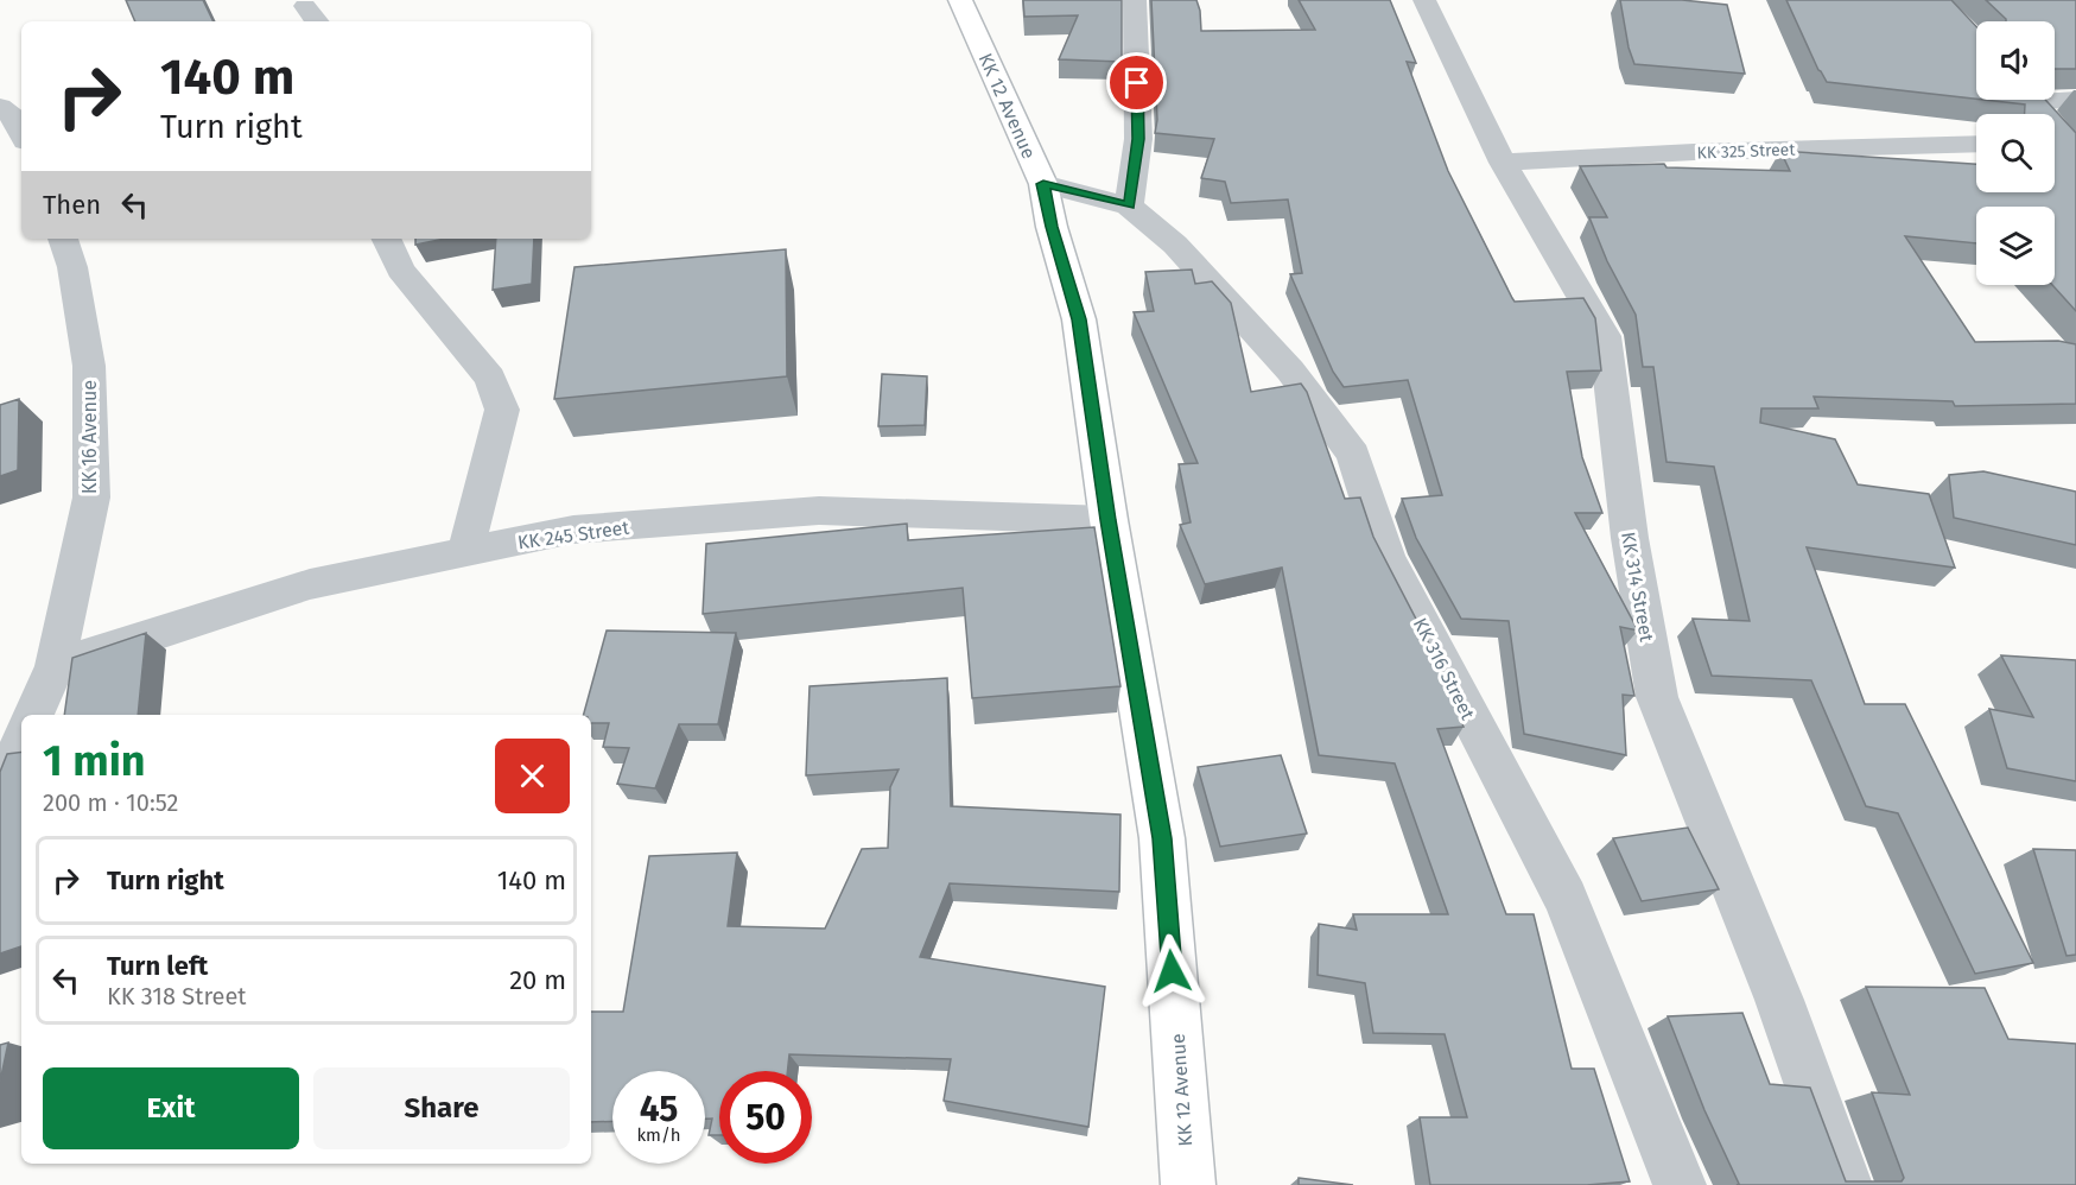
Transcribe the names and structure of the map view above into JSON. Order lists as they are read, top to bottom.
{
  "streets": {
    "main road": ["KK 12 Avenue"],
    "street": [
      "KK 325 Street",
      "KK 16 Avenue",
      "KK 245 Street",
      "KK 314 Street",
      "KK 316 Street"
    ]
  },
  "crossings": [
    ["KK 12 Avenue", "KK 245 Street"],
    ["KK 325 Street", "KK 314 Street"],
    ["KK 16 Avenue", "KK 245 Street"]
  ],
  "page": {
    "turn": ["140 m", "Turn right"],
    "then": "Then",
    "heading": ["1 min", "200 m · 10:52"],
    "list": [
      {
        "name": "Turn right",
        "value": "140 m"
      },
      {
        "name": "Turn left",
        "note": "KK 318 Street",
        "value": "20 m"
      }
    ],
    "buttons": ["Exit", "Share"],
    "speed": "45 km/h",
    "limit": "50"
  }
}
